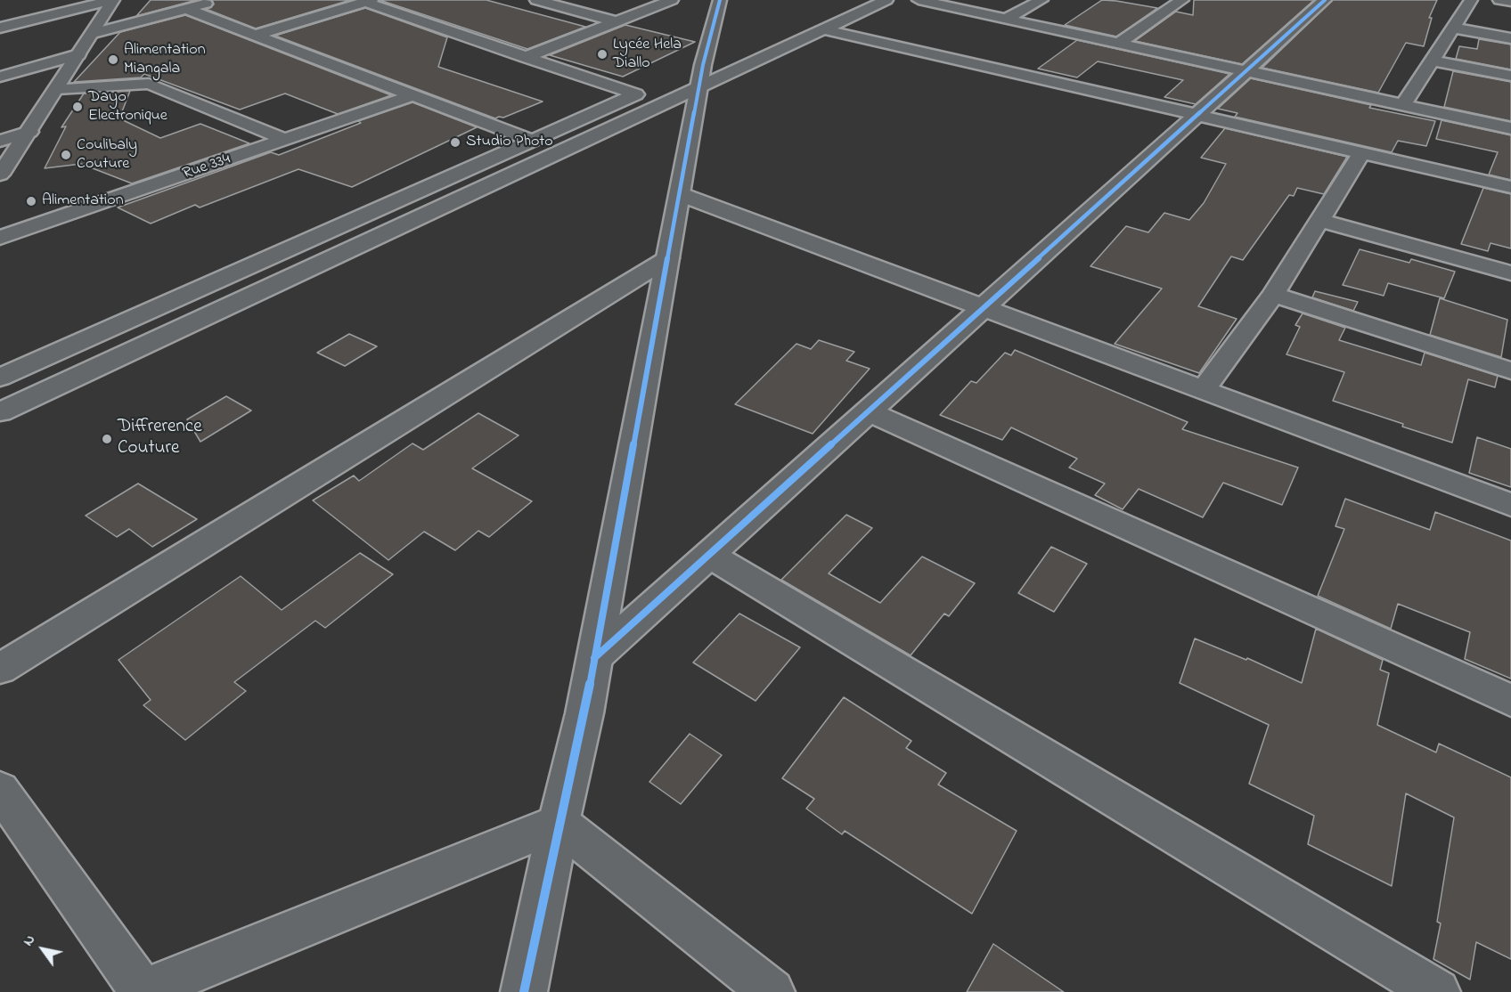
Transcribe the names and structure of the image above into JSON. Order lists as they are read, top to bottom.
{
  "streets": {
    "street": ["Rue 334"]
  },
  "places": [
    "Lycée Hela Diallo",
    "Alimentation Miangala",
    "Dayo Electronique",
    "Studio Photo",
    "Coulibaly Couture",
    "Alimentation",
    "Diffrerence Couture"
  ],
  "north": "top left"
}
